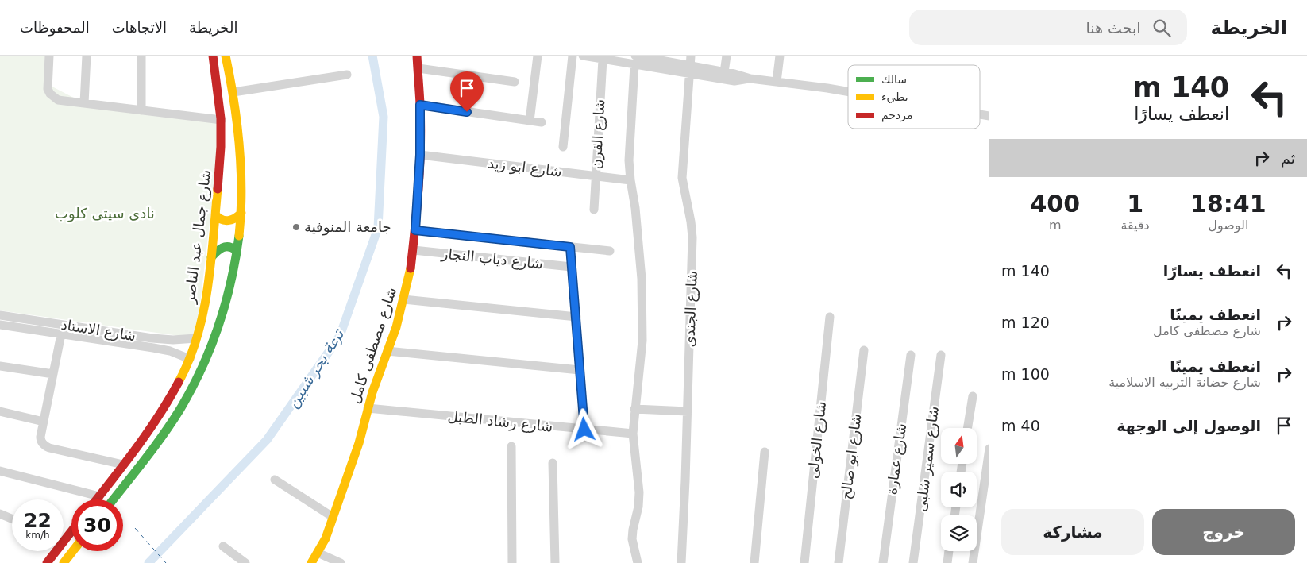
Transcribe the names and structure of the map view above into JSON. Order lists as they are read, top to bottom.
{
  "streets": {
    "main road": ["شارع جمال عبد الناصر", "شارع مصطفى كامل"],
    "street": [
      "شارع الفرن",
      "شارع ابو زيد",
      "شارع دياب النجار",
      "شارع الجندى",
      "شارع الاستاد",
      "شارع رشاد الطبل",
      "شارع الخولى",
      "شارع ابو صالح",
      "شارع عمارة",
      "شارع سمير شلبى"
    ]
  },
  "crossings": [
    ["شارع الفرن", "شارع ابو زيد"],
    ["شارع ابو زيد", "شارع مصطفى كامل"],
    ["شارع جمال عبد الناصر", "شارع الاستاد"],
    ["شارع دياب النجار", "شارع مصطفى كامل"],
    ["شارع مصطفى كامل", "شارع رشاد الطبل"]
  ],
  "water": ["ترعة بحر شبين"],
  "parks": ["نادى سيتى كلوب"],
  "places": ["جامعة المنوفية"],
  "legend": ["سالك", "بطيء", "مزدحم"],
  "north": "top",
  "page": {
    "header": "الخريطة",
    "search": "ابحث هنا",
    "nav": ["الخريطة", "الاتجاهات", "المحفوظات"],
    "turn": ["140 m", "انعطف يسارًا"],
    "then": "ثم",
    "eta": [
      "18:41",
      "الوصول",
      "1",
      "دقيقة",
      "400",
      "m"
    ],
    "list": [
      {
        "name": "انعطف يسارًا",
        "value": "140 m"
      },
      {
        "name": "انعطف يمينًا",
        "note": "شارع مصطفى كامل",
        "value": "120 m"
      },
      {
        "name": "انعطف يمينًا",
        "note": "شارع حضانة التربيه الاسلامية",
        "value": "100 m"
      },
      {
        "name": "الوصول إلى الوجهة",
        "value": "40 m"
      }
    ],
    "speed": "22 km/h",
    "limit": "30",
    "buttons": ["خروج", "مشاركة"]
  }
}
